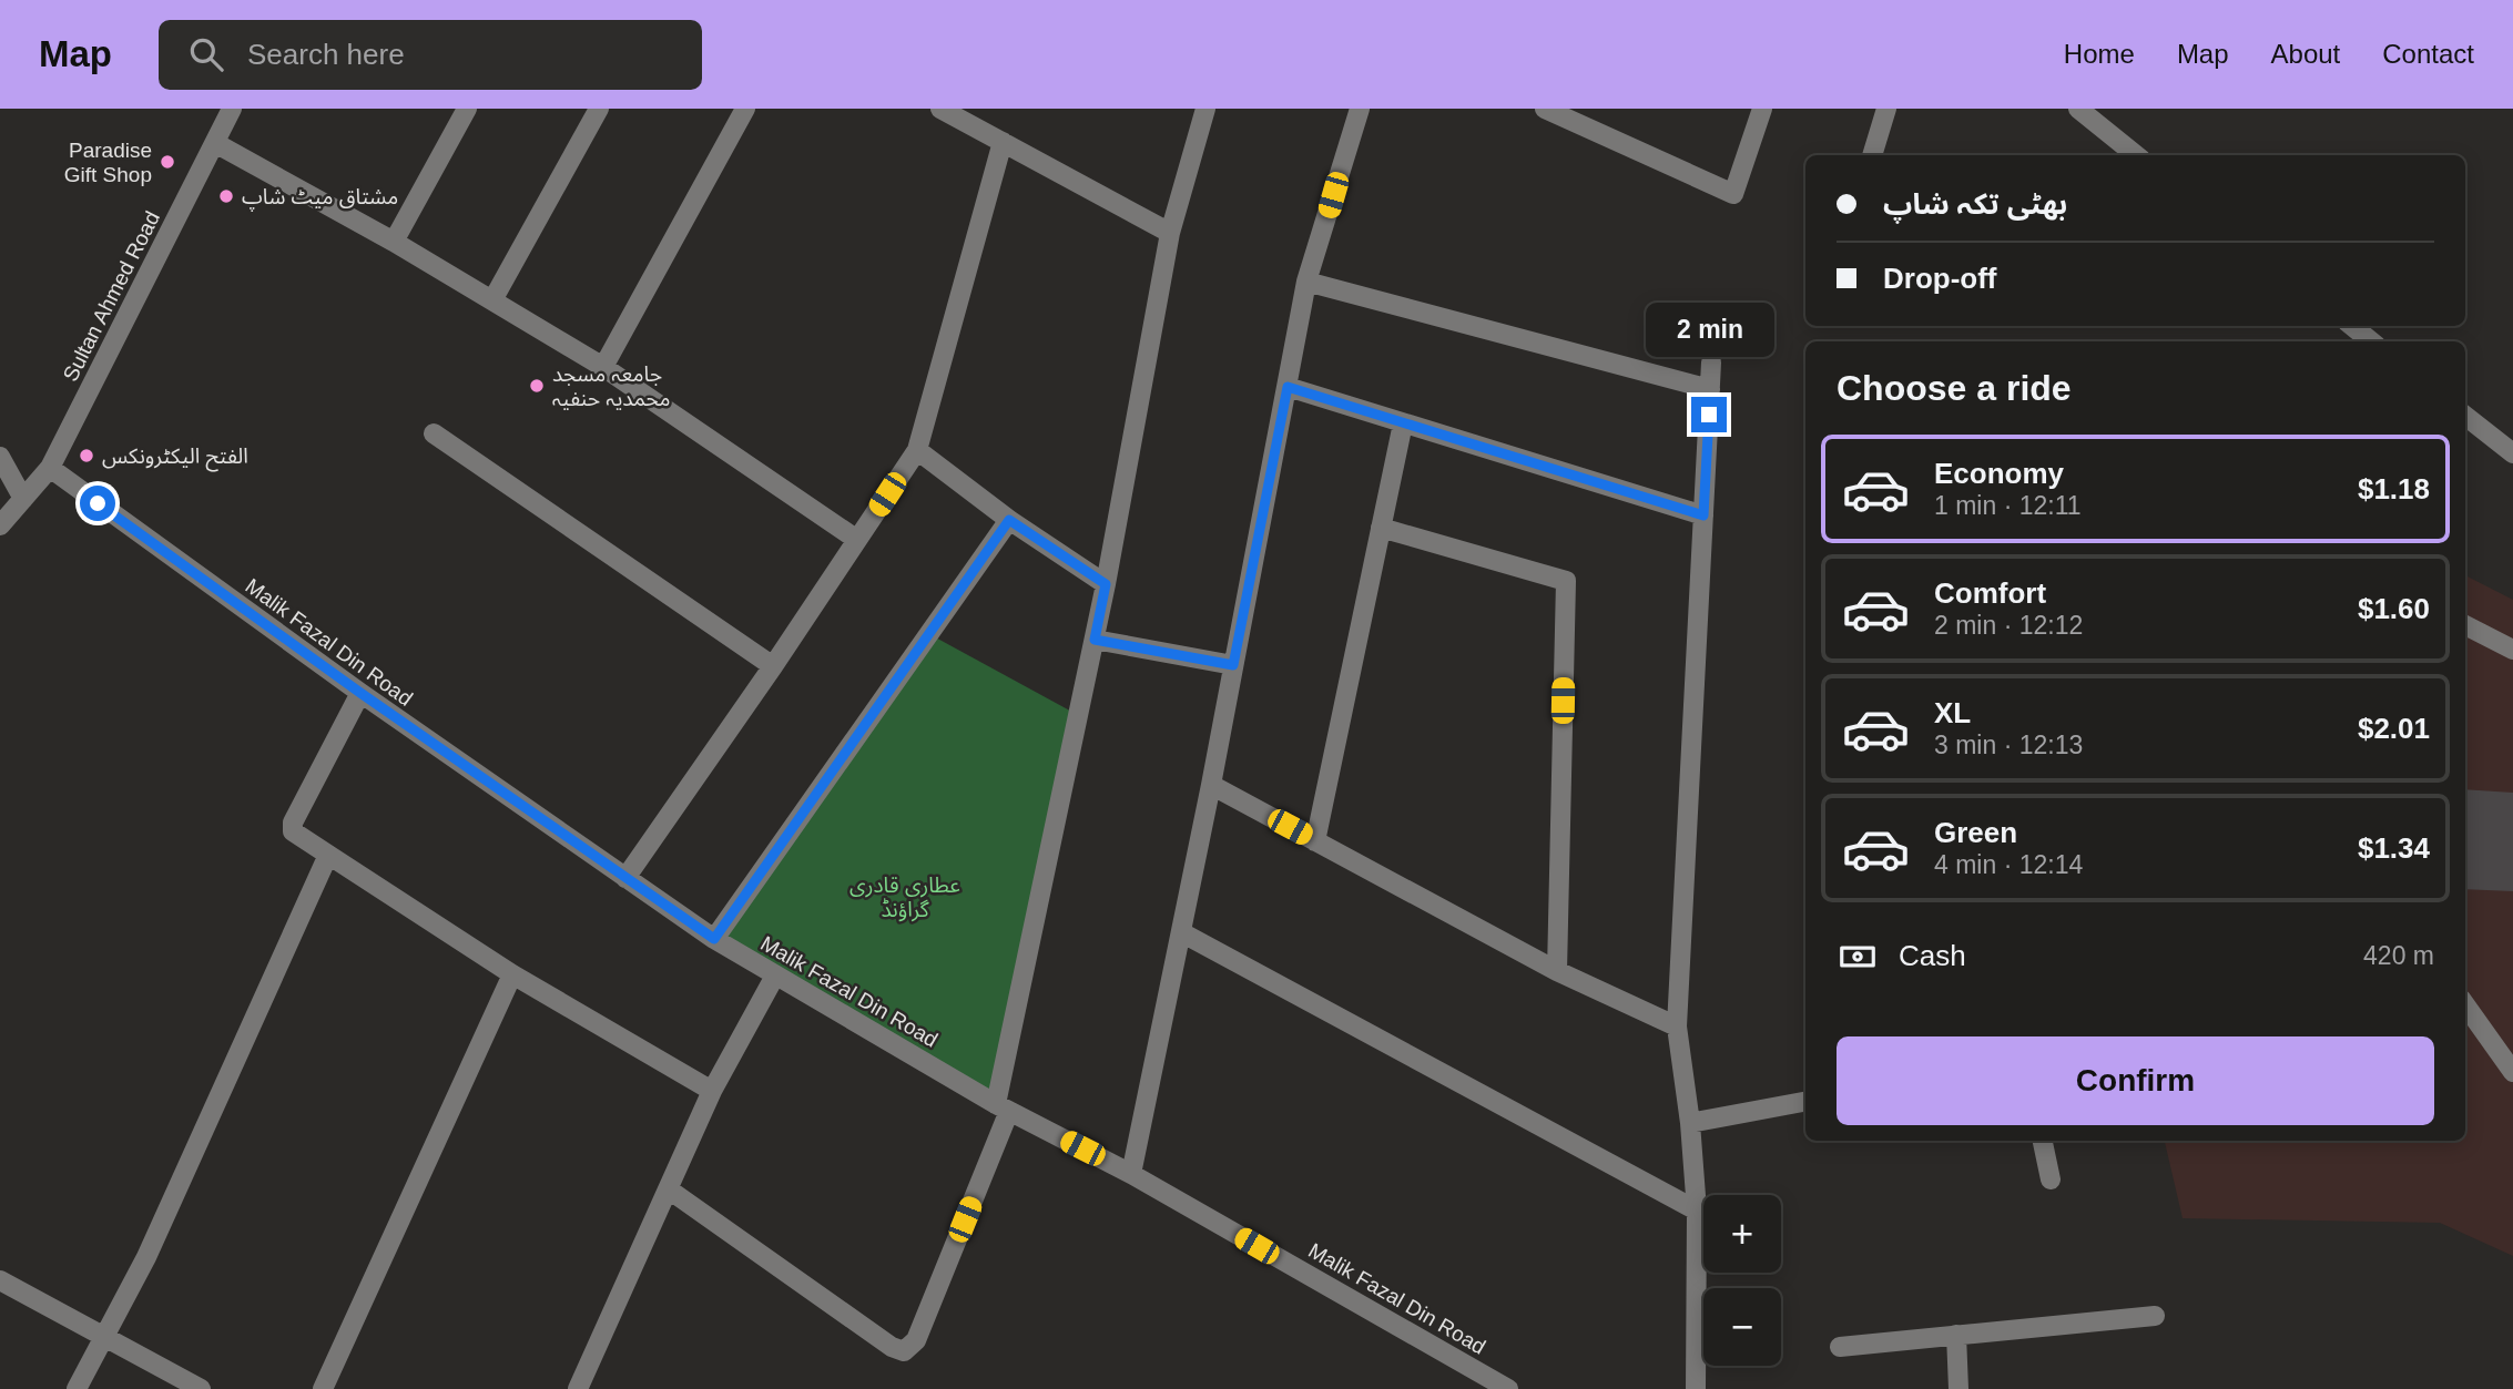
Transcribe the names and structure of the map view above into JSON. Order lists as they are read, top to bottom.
{
  "streets": {
    "street": ["Sultan Ahmed Road", "Malik Fazal Din Road"]
  },
  "crossings": [
    ["Sultan Ahmed Road", "Malik Fazal Din Road"]
  ],
  "parks": ["عطاری قادری گراؤنڈ"],
  "places": [
    "Paradise Gift Shop",
    "مشتاق میٹ شاپ",
    "جامعہ مسجد محمدیہ حنفیہ",
    "الفتح الیکٹرونکس"
  ],
  "page": {
    "header": "Map",
    "search": "Search here",
    "nav": [
      "Home",
      "Map",
      "About",
      "Contact"
    ],
    "banner": ["بھٹی تکہ شاپ", "Drop-off"],
    "bubble": "2 min",
    "heading": "Choose a ride",
    "list": [
      {
        "name": "Economy",
        "note": "1 min · 12:11",
        "value": "$1.18"
      },
      {
        "name": "Comfort",
        "note": "2 min · 12:12",
        "value": "$1.60"
      },
      {
        "name": "XL",
        "note": "3 min · 12:13",
        "value": "$2.01"
      },
      {
        "name": "Green",
        "note": "4 min · 12:14",
        "value": "$1.34"
      }
    ],
    "pay": ["Cash", "420 m"],
    "buttons": "Confirm",
    "map_buttons": ["+", "−"]
  }
}
